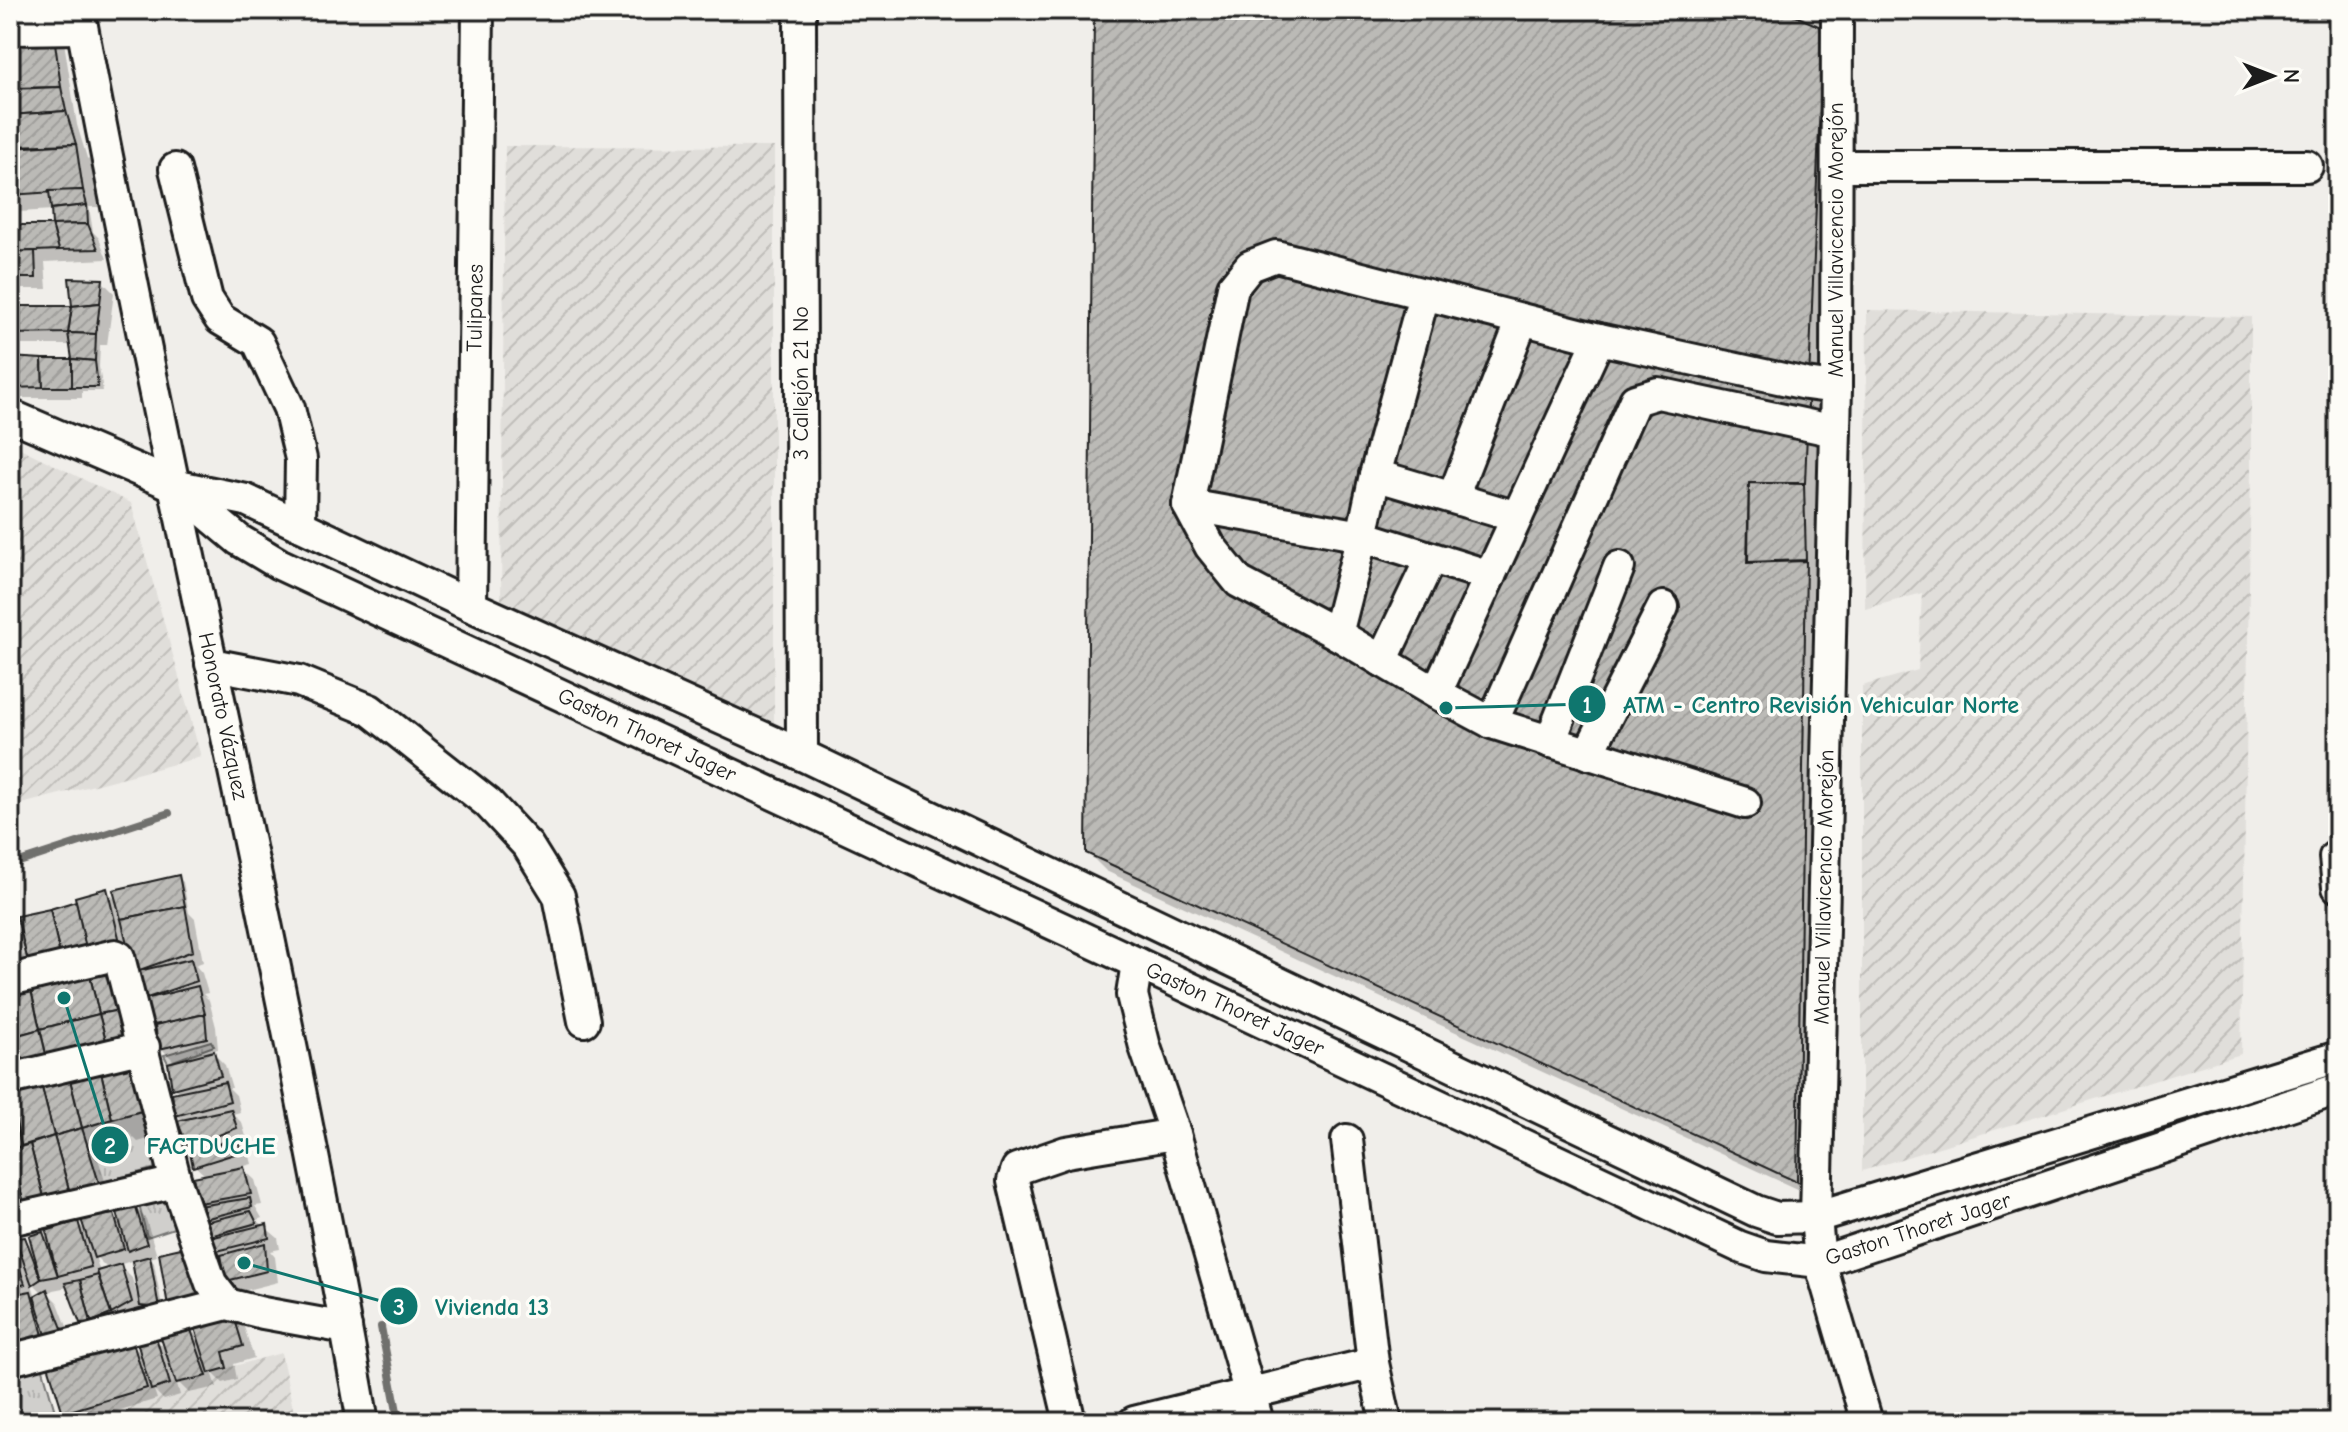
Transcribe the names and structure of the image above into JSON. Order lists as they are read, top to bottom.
{
  "streets": {
    "street": [
      "Manuel Villavicencio Morejón",
      "Tulipanes",
      "3 Callejón 21 No",
      "Honorato Vázquez",
      "Gaston Thoret Jager"
    ]
  },
  "crossings": [
    ["Manuel Villavicencio Morejón", "Gaston Thoret Jager"],
    ["Tulipanes", "Gaston Thoret Jager"],
    ["3 Callejón 21 No", "Gaston Thoret Jager"],
    ["Honorato Vázquez", "Gaston Thoret Jager"]
  ],
  "places": ["ATM - Centro Revisión Vehicular Norte", "FACTDUCHE", "Vivienda 13"],
  "north": "right"
}
